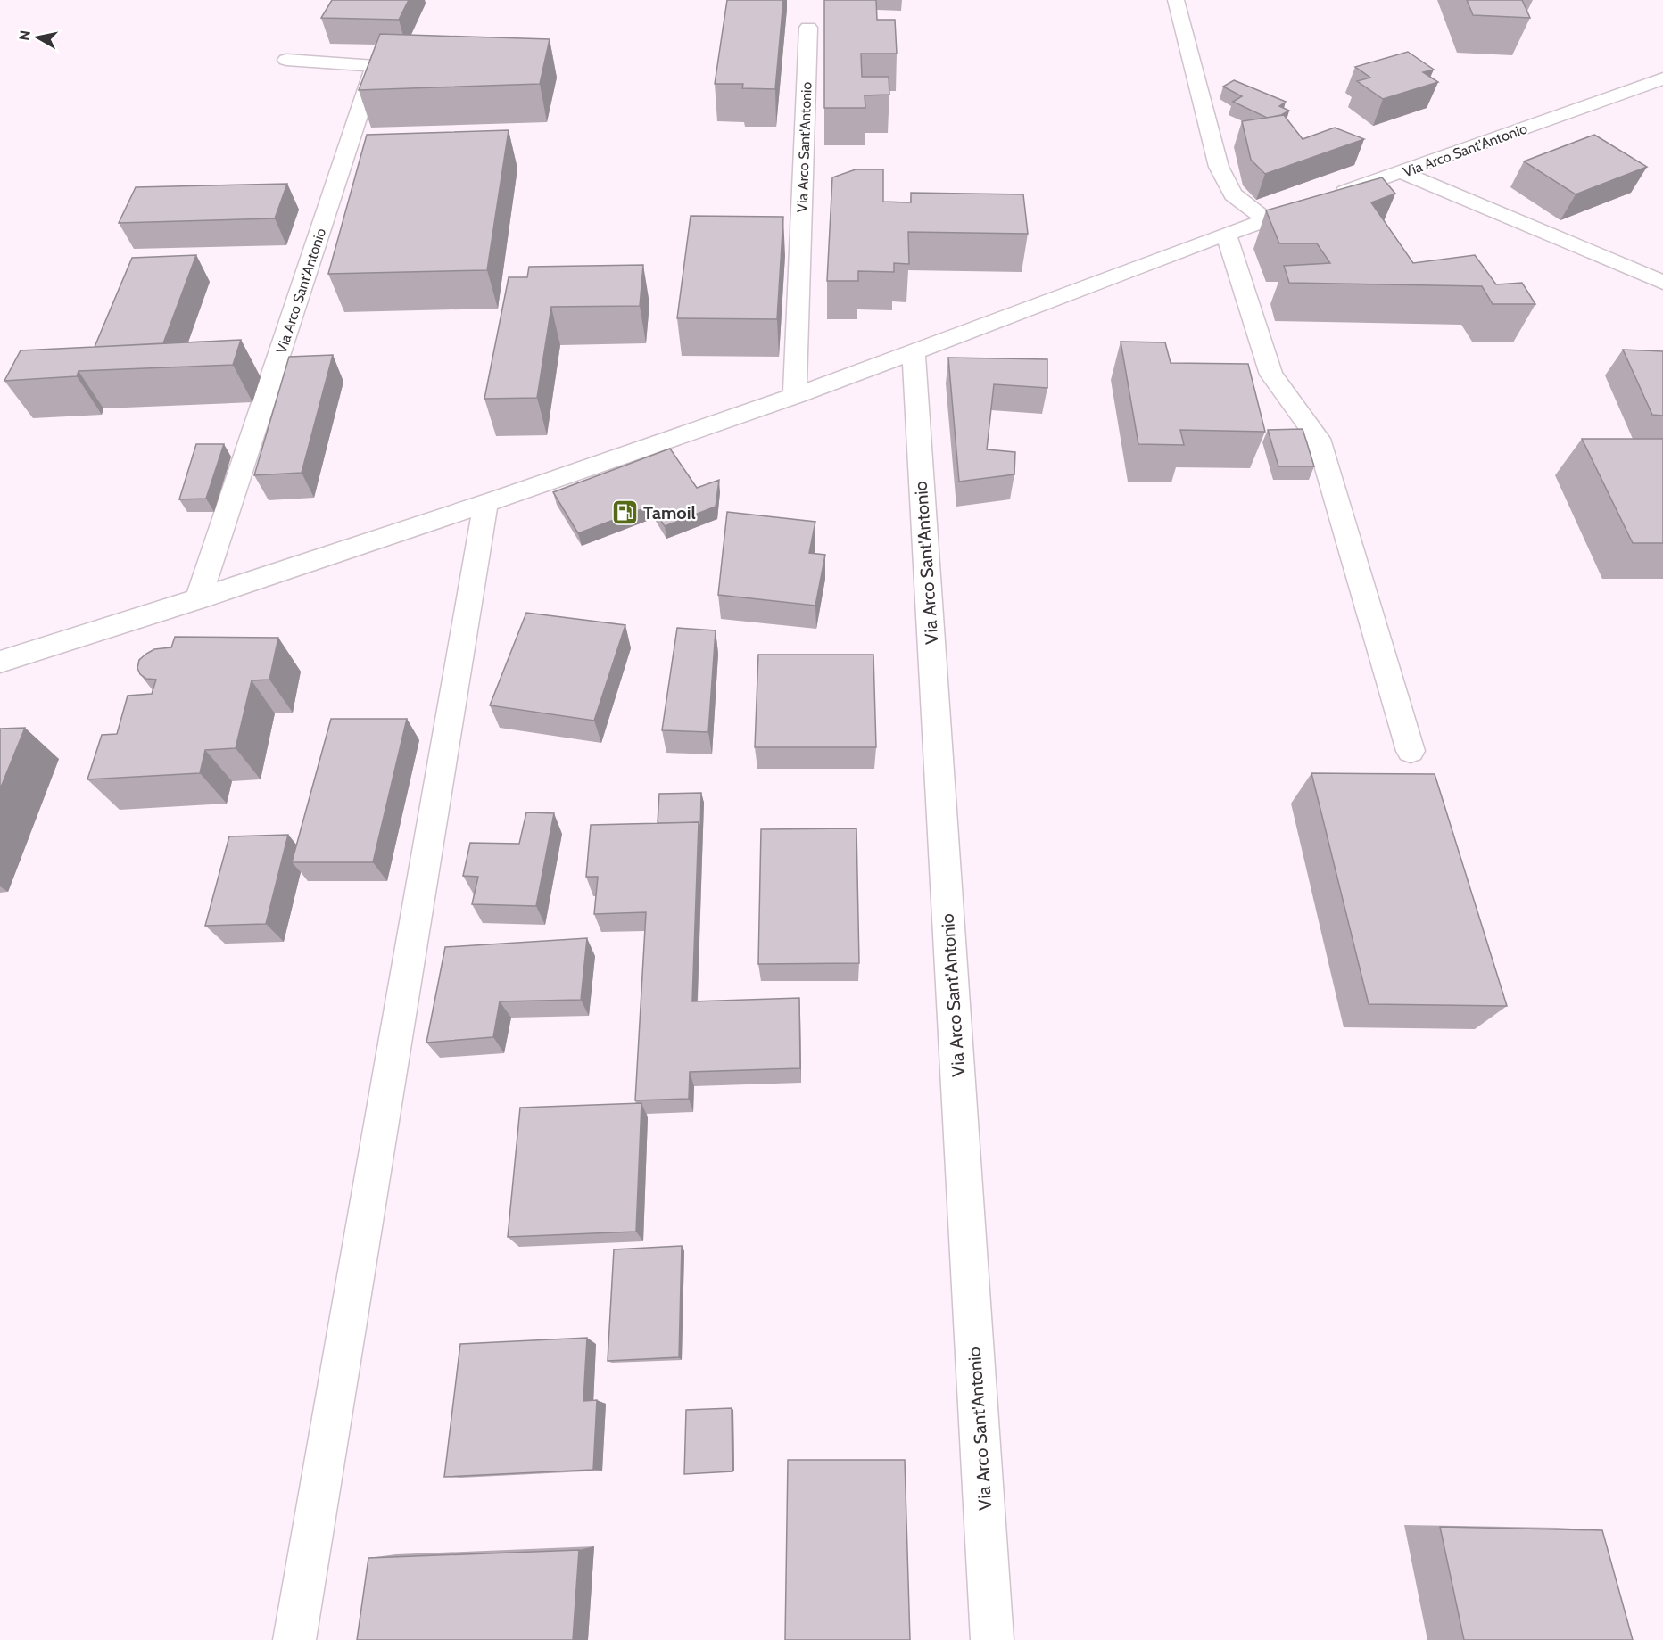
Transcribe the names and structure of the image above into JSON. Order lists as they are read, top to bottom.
{
  "streets": {
    "street": ["Via Arco Sant'Antonio"]
  },
  "places": {
    "fuel station": ["Tamoil"]
  },
  "north": "left"
}
